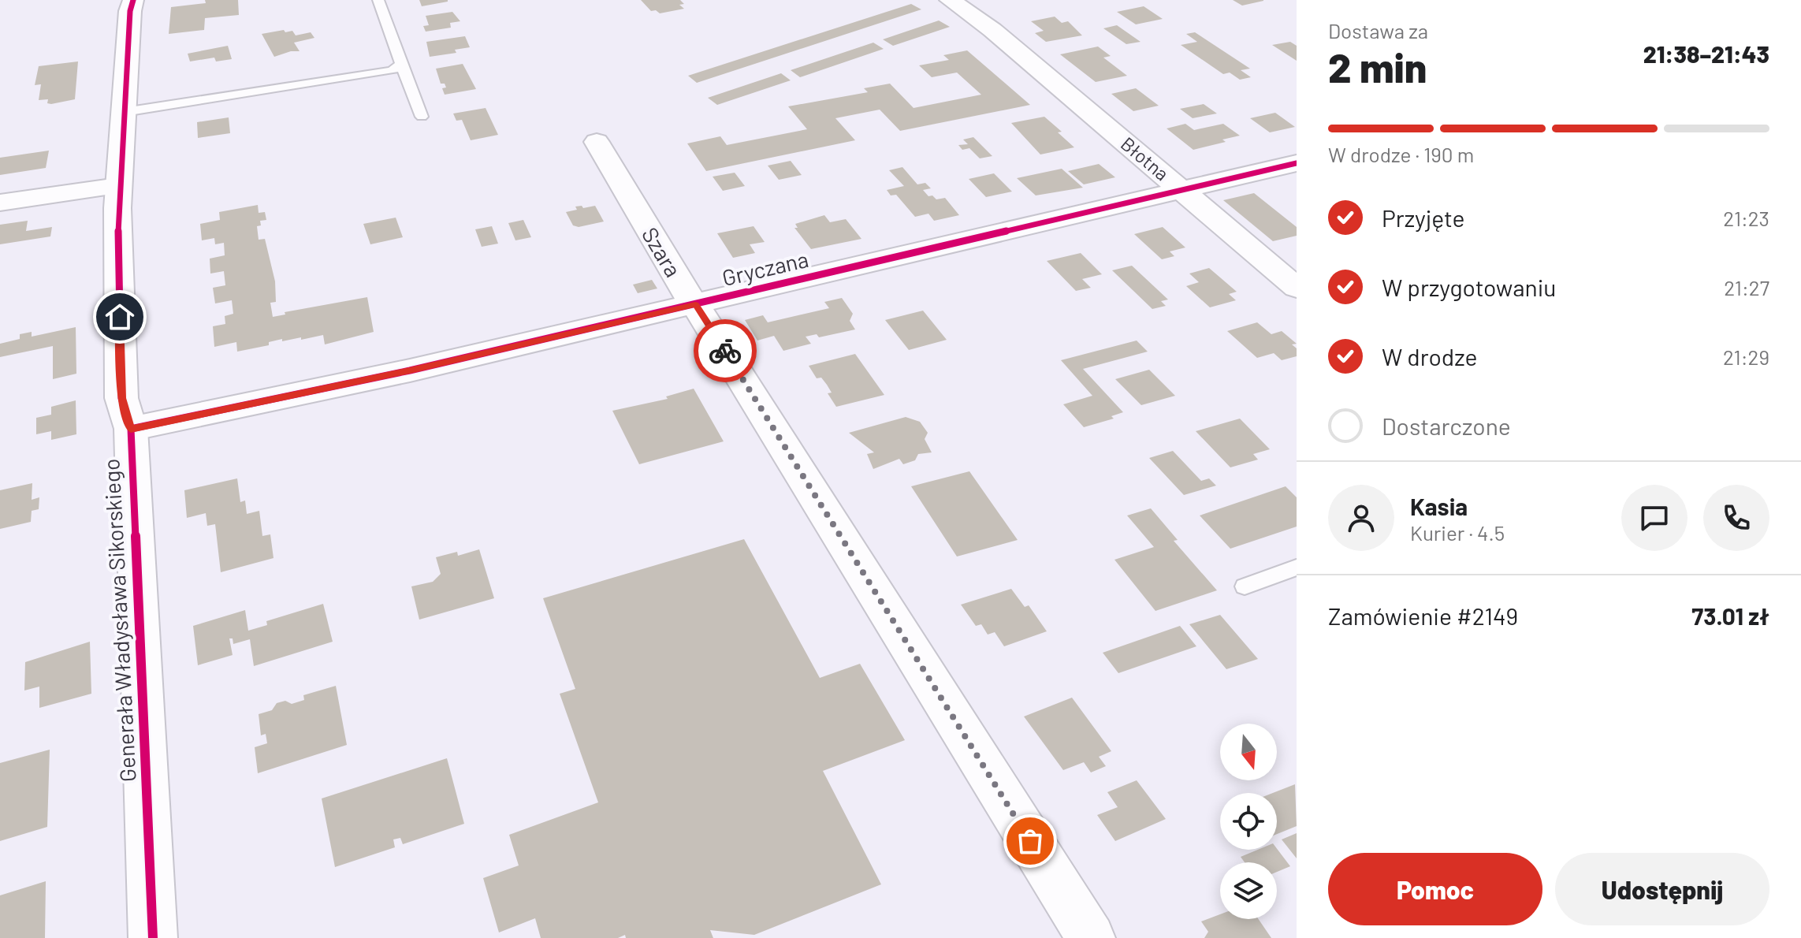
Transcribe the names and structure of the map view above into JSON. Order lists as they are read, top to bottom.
{
  "streets": {
    "street": [
      "Błotna",
      "Szara",
      "Gryczana",
      "Generała Władysława Sikorskiego"
    ]
  },
  "crossings": [
    ["Błotna", "Gryczana"],
    ["Szara", "Gryczana"],
    ["Gryczana", "Generała Władysława Sikorskiego"]
  ],
  "north": "bottom",
  "page": {
    "heading": ["2 min", "Dostawa za", "21:38–21:43"],
    "panel": [
      "Kasia",
      "Kurier · 4.5",
      "Zamówienie #2149",
      "73.01 zł"
    ],
    "bar": "W drodze · 190 m",
    "list": [
      ["Przyjęte", "21:23"],
      ["W przygotowaniu", "21:27"],
      ["W drodze", "21:29"],
      "Dostarczone"
    ],
    "buttons": ["Pomoc", "Udostępnij"]
  }
}
